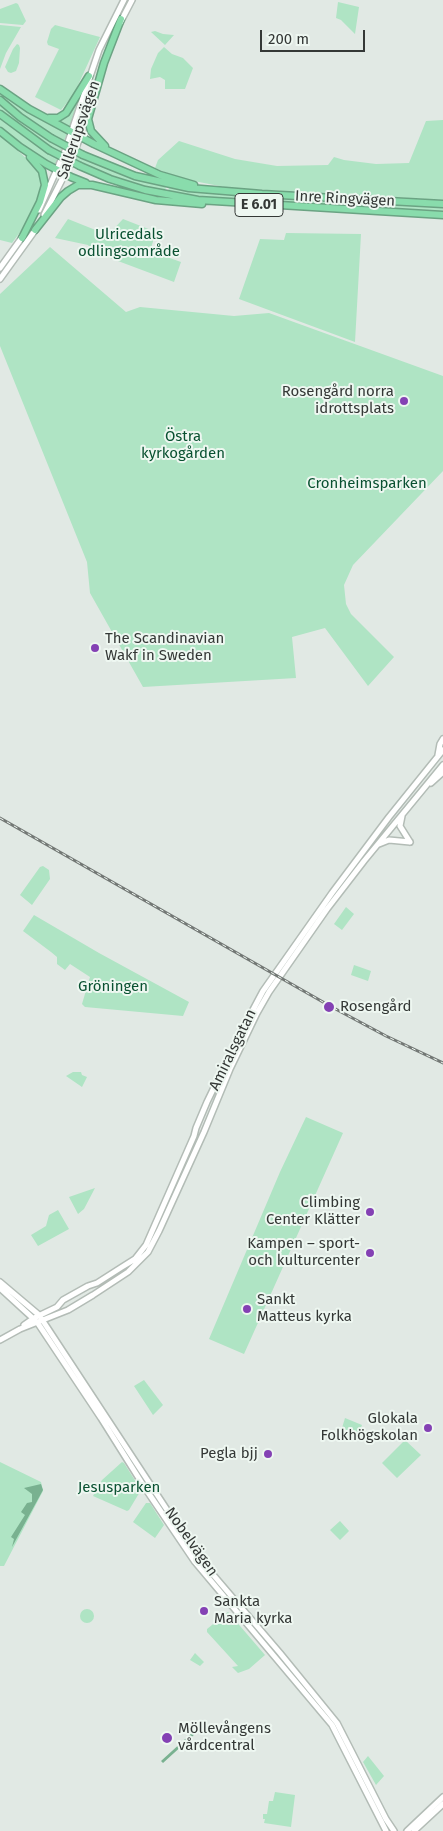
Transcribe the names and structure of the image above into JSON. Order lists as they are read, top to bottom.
{
  "streets": {
    "highway": ["Inre Ringvägen", "E 6.01"],
    "main road": ["Sallerupsvägen", "Amiralsgatan", "Nobelvägen"]
  },
  "crossings": [
    ["Amiralsgatan", "Nobelvägen"]
  ],
  "parks": [
    "Ulricedals odlingsområde",
    "Östra kyrkogården",
    "Cronheimsparken",
    "Gröningen",
    "Jesusparken"
  ],
  "places": [
    "Rosengård norra idrottsplats",
    "The Scandinavian Wakf in Sweden",
    "Rosengård",
    "Climbing Center Klätter",
    "Kampen – sport- och kulturcenter",
    "Sankt Matteus kyrka",
    "Glokala Folkhögskolan",
    "Pegla bjj",
    "Sankta Maria kyrka",
    "Möllevångens vårdcentral"
  ],
  "scale_bar": "200 m"
}
